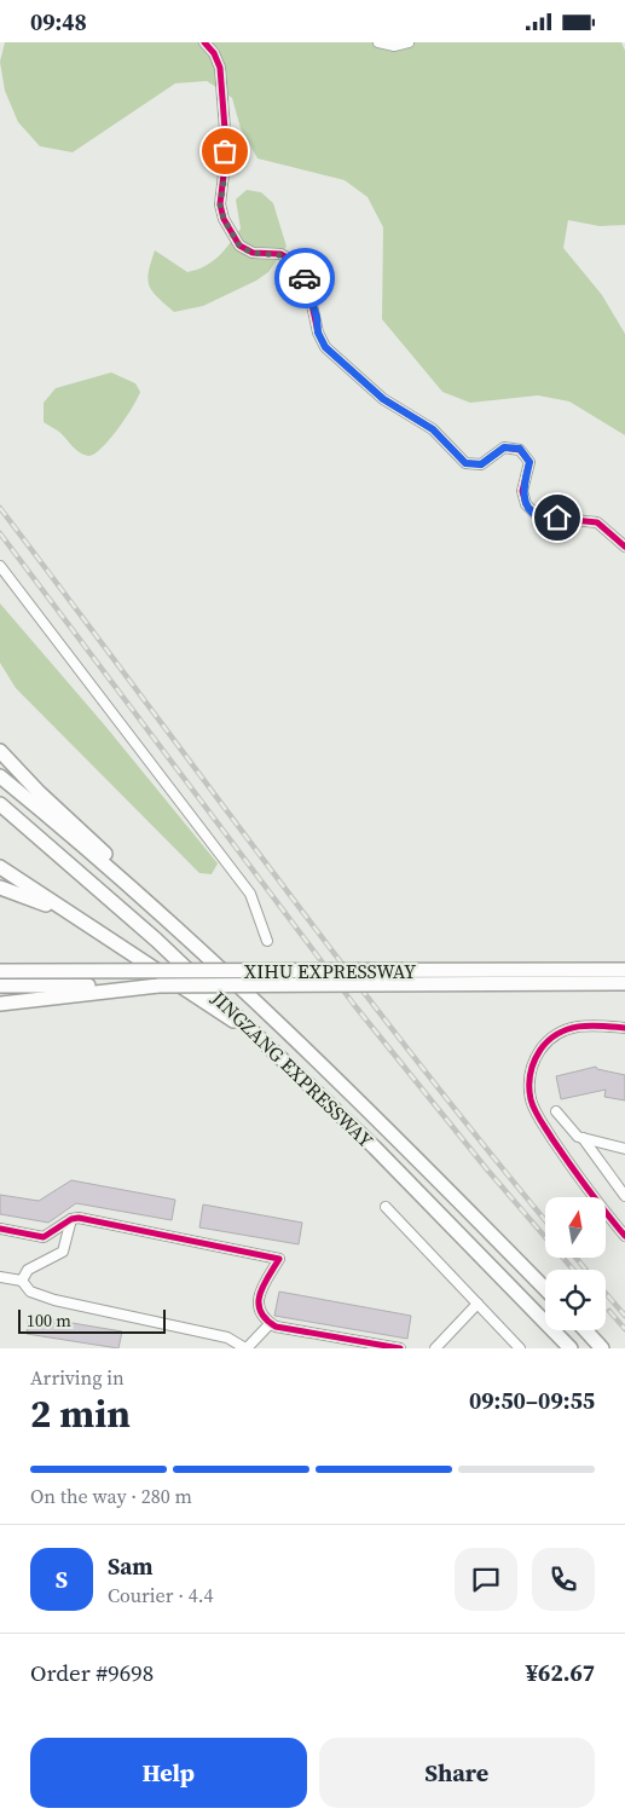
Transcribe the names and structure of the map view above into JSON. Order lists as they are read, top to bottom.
{
  "streets": {
    "highway": ["XIHU EXPRESSWAY", "JINGZANG EXPRESSWAY"]
  },
  "scale_bar": "100 m",
  "north": "top",
  "page": {
    "status": "09:48",
    "scale": "100 m",
    "heading": ["2 min", "Arriving in", "09:50–09:55"],
    "panel": [
      "Sam",
      "Courier · 4.4",
      "Order #9698",
      "¥62.67"
    ],
    "bar": "On the way · 280 m",
    "round": "S",
    "buttons": ["Help", "Share"]
  }
}
